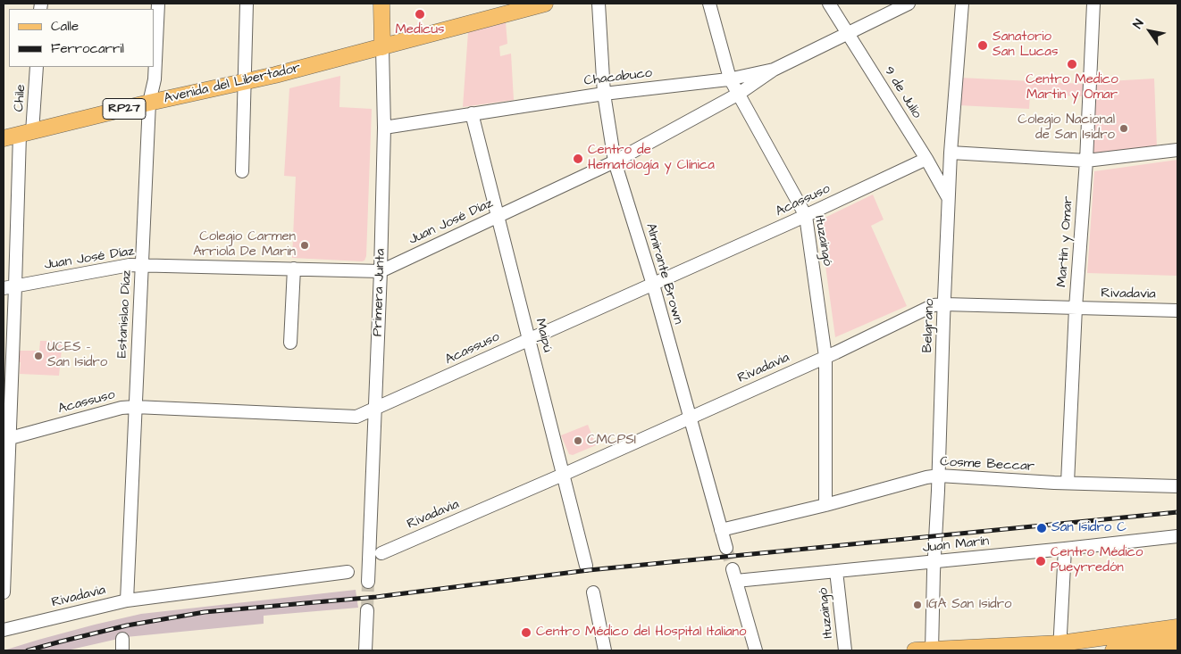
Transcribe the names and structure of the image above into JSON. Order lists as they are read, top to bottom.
{
  "streets": {
    "main road": ["Avenida del Libertador", "RP27", "Primera Junta"],
    "street": [
      "Chacabuco",
      "9 de Julio",
      "Chile",
      "Acassuso",
      "Juan José Díaz",
      "Ituzaingó",
      "Martín y Omar",
      "Almirante Brown",
      "Rivadavia",
      "Estanislao Díaz",
      "Belgrano",
      "Maipú",
      "Cosme Beccar",
      "Juan Marín"
    ]
  },
  "crossings": [
    ["Chacabuco", "9 de Julio"],
    ["Chacabuco", "Juan José Díaz"],
    ["Chacabuco", "Ituzaingó"],
    ["Chacabuco", "Almirante Brown"],
    ["Chacabuco", "Primera Junta"],
    ["Chacabuco", "Maipú"],
    ["Avenida del Libertador", "Chile"],
    ["Avenida del Libertador", "RP27"],
    ["Avenida del Libertador", "Primera Junta"],
    ["Avenida del Libertador", "Estanislao Díaz"],
    ["9 de Julio", "Acassuso"],
    ["9 de Julio", "Belgrano"],
    ["Chile", "Acassuso"],
    ["Chile", "Juan José Díaz"],
    ["RP27", "Primera Junta"],
    ["Acassuso", "Ituzaingó"],
    ["Acassuso", "Almirante Brown"],
    ["Acassuso", "Primera Junta"],
    ["Acassuso", "Estanislao Díaz"],
    ["Acassuso", "Maipú"],
    ["Juan José Díaz", "Ituzaingó"],
    ["Juan José Díaz", "Almirante Brown"],
    ["Juan José Díaz", "Primera Junta"],
    ["Juan José Díaz", "Estanislao Díaz"],
    ["Juan José Díaz", "Maipú"],
    ["Ituzaingó", "Rivadavia"],
    ["Ituzaingó", "Cosme Beccar"],
    ["Ituzaingó", "Juan Marín"],
    ["Martín y Omar", "Rivadavia"],
    ["Martín y Omar", "Cosme Beccar"],
    ["Almirante Brown", "Rivadavia"],
    ["Almirante Brown", "Cosme Beccar"],
    ["Rivadavia", "Estanislao Díaz"],
    ["Rivadavia", "Belgrano"],
    ["Rivadavia", "Maipú"],
    ["Belgrano", "Cosme Beccar"],
    ["Belgrano", "Juan Marín"]
  ],
  "places": [
    "Medicus",
    "Sanatorio San Lucas",
    "Centro Medico Martin y Omar",
    "Colegio Nacional de San Isidro",
    "Centro de Hematología y Clínica",
    "Colegio Carmen Arriola De Marin",
    "UCES - San Isidro",
    "CMCPSI",
    "San Isidro C",
    "Centro Médico Pueyrredón",
    "IGA San Isidro",
    "Centro Médico del Hospital Italiano"
  ],
  "legend": ["Calle", "Ferrocarril"],
  "north": "top left"
}
